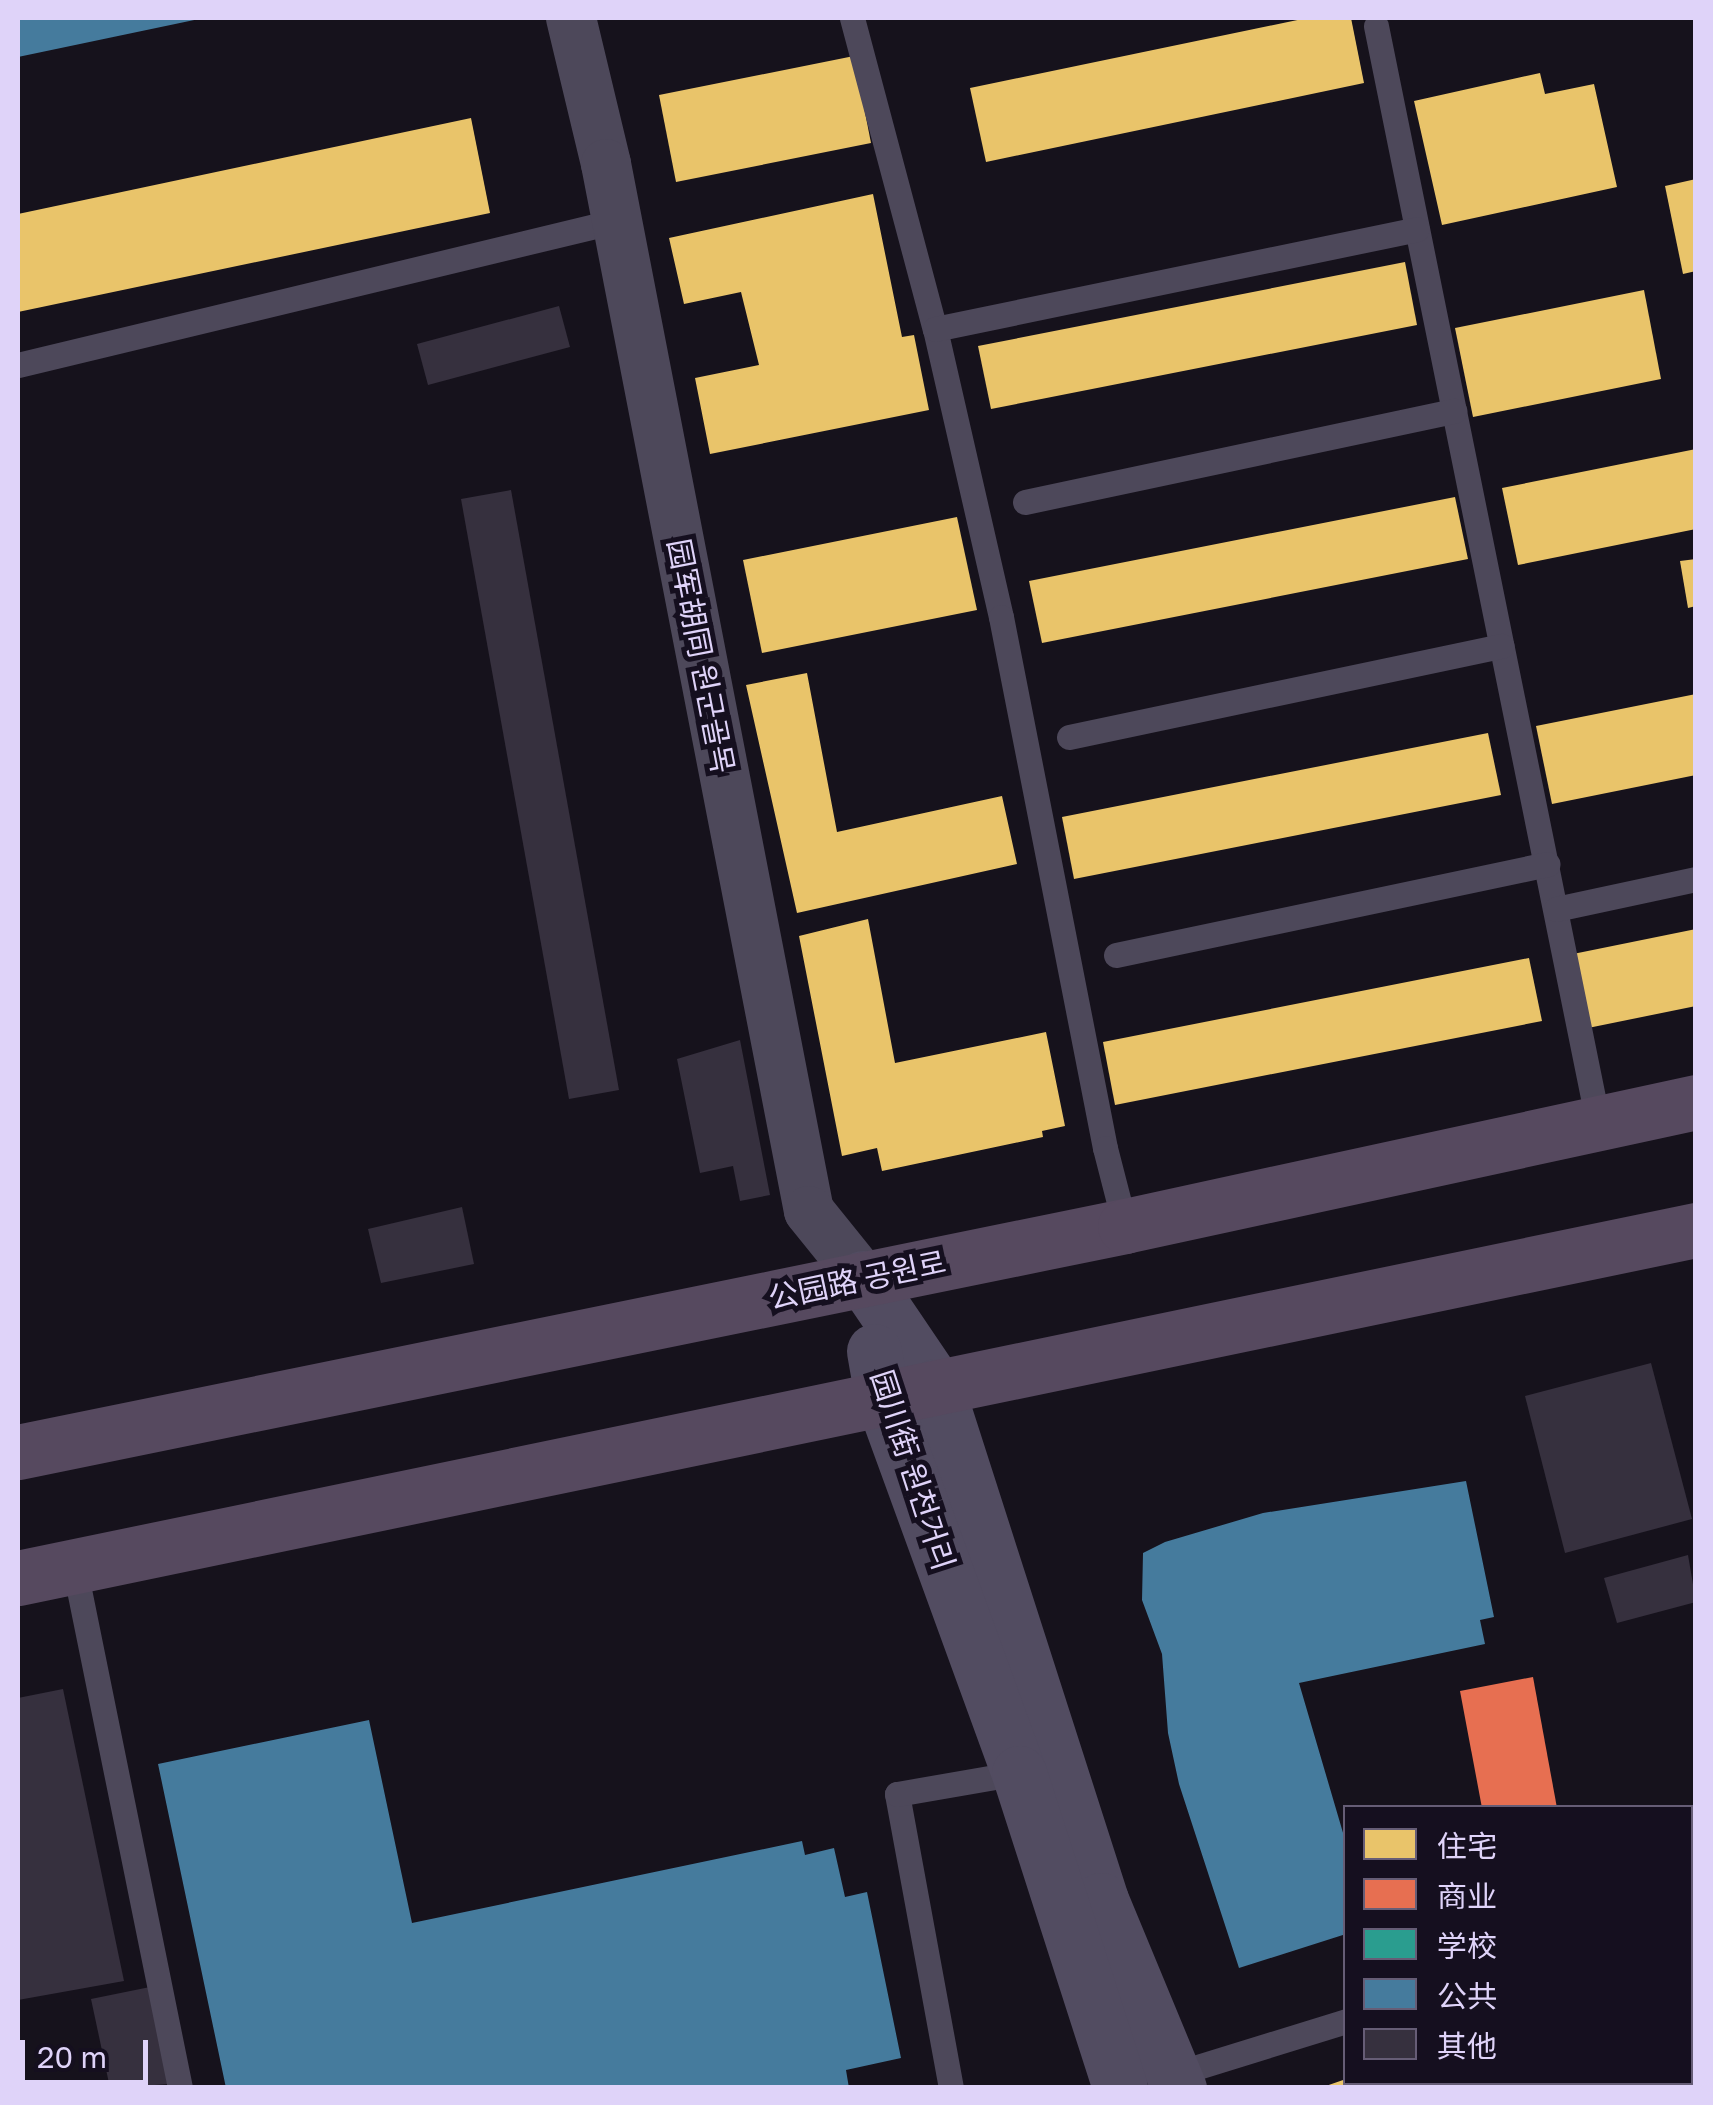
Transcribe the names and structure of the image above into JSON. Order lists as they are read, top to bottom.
{
  "streets": {
    "main road": ["公园路 공원로"],
    "street": ["园军胡同 원군골목", "园川街 원천거리"]
  },
  "crossings": [
    ["园军胡同 원군골목", "公园路 공원로"],
    ["园军胡同 원군골목", "园川街 원천거리"],
    ["公园路 공원로", "园川街 원천거리"]
  ],
  "legend": [
    "住宅",
    "商业",
    "学校",
    "公共",
    "其他"
  ],
  "scale_bar": "20 m"
}
